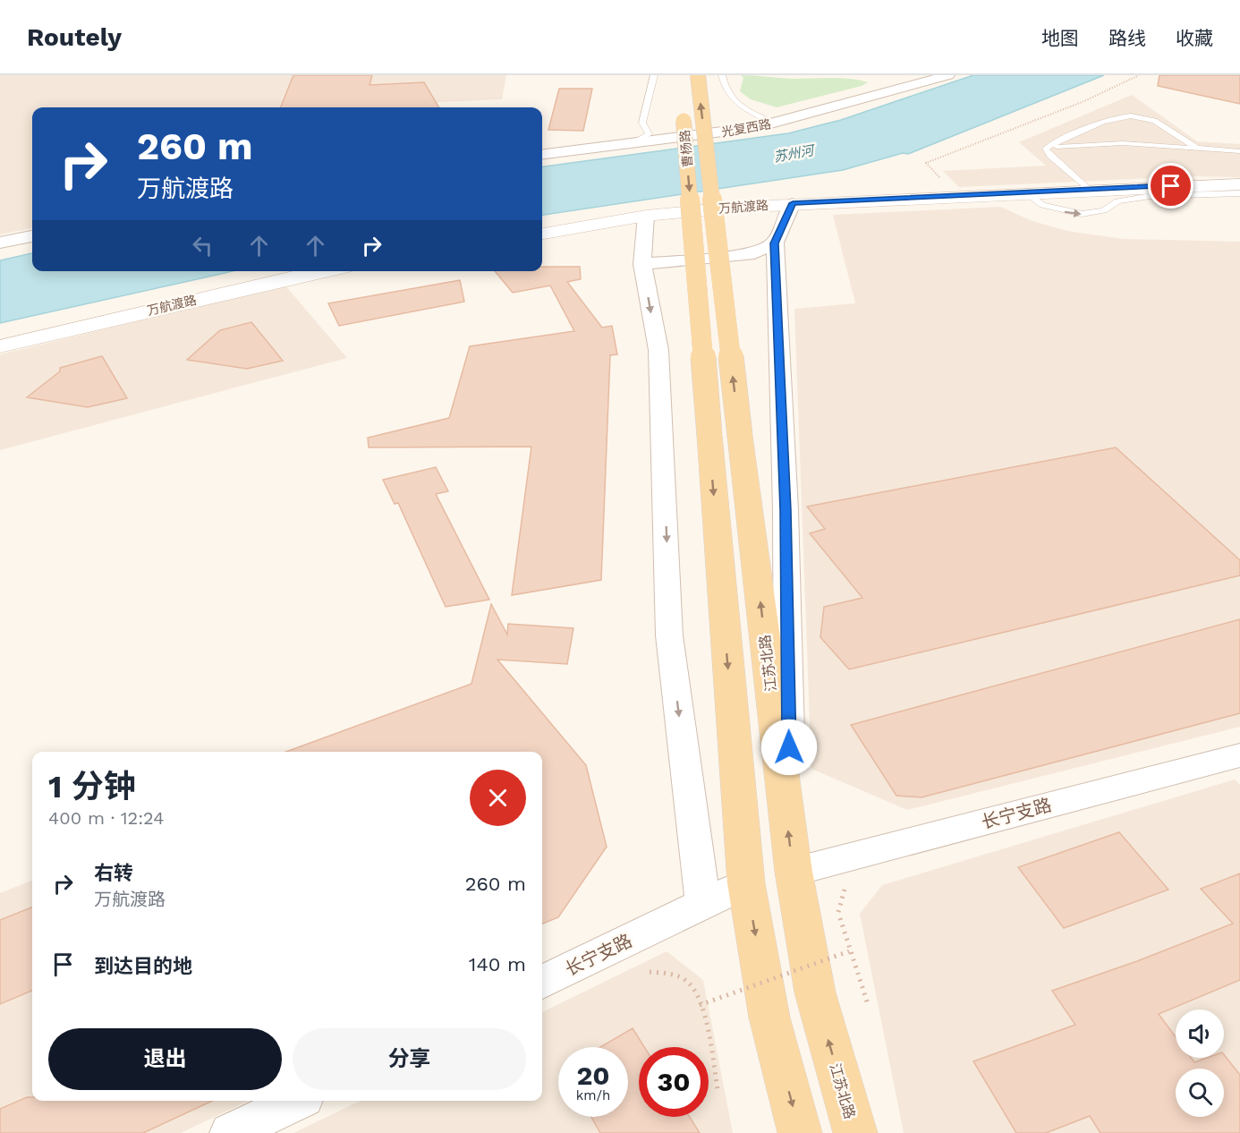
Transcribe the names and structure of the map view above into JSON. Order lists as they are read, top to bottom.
{
  "streets": {
    "main road": ["曹杨路", "江苏北路"],
    "street": ["光复西路", "万航渡路", "长宁支路"]
  },
  "crossings": [
    ["曹杨路", "江苏北路"],
    ["江苏北路", "长宁支路"]
  ],
  "water": ["苏州河"],
  "page": {
    "header": "Routely",
    "nav": ["地图", "路线", "收藏"],
    "turn": ["260 m", "万航渡路"],
    "heading": ["1 分钟", "400 m · 12:24"],
    "list": [
      {
        "name": "右转",
        "note": "万航渡路",
        "value": "260 m"
      },
      {
        "name": "到达目的地",
        "value": "140 m"
      }
    ],
    "buttons": ["退出", "分享"],
    "speed": "20 km/h",
    "limit": "30"
  }
}
